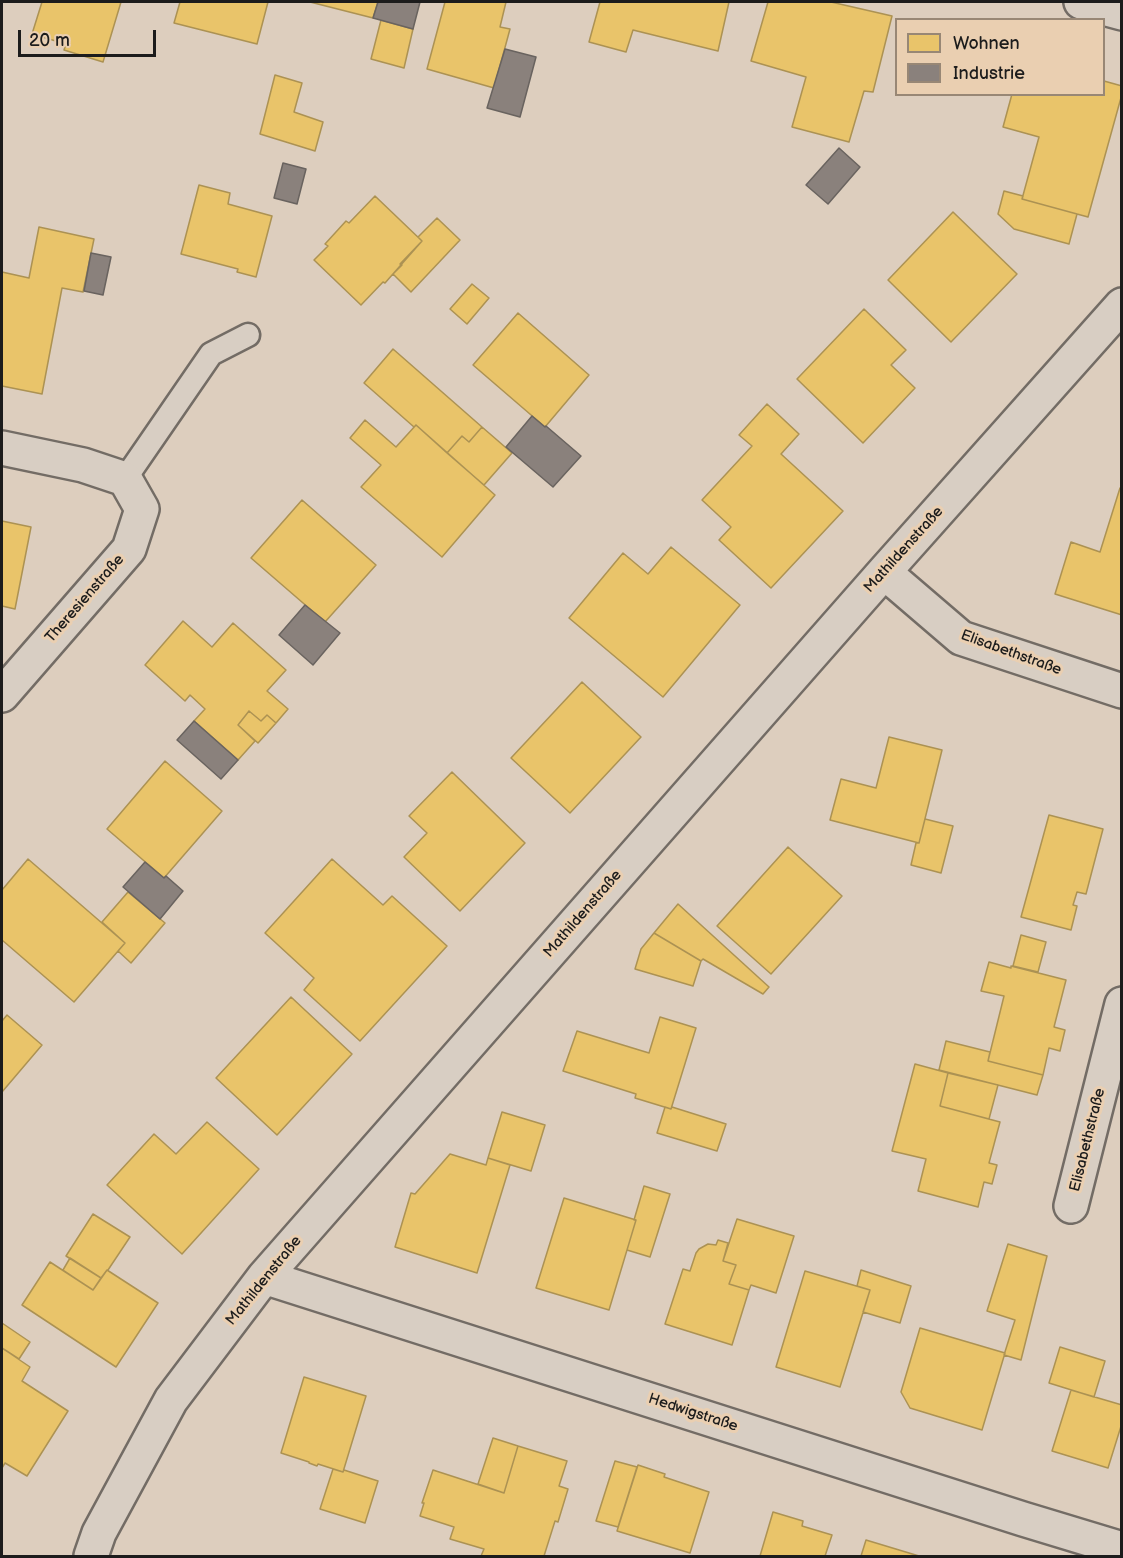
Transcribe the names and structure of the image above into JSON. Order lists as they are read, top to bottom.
{
  "streets": {
    "street": [
      "Mathildenstraße",
      "Theresienstraße",
      "Elisabethstraße",
      "Hedwigstraße"
    ]
  },
  "crossings": [
    ["Mathildenstraße", "Elisabethstraße"],
    ["Mathildenstraße", "Hedwigstraße"]
  ],
  "legend": ["Wohnen", "Industrie"],
  "scale_bar": "20 m"
}
